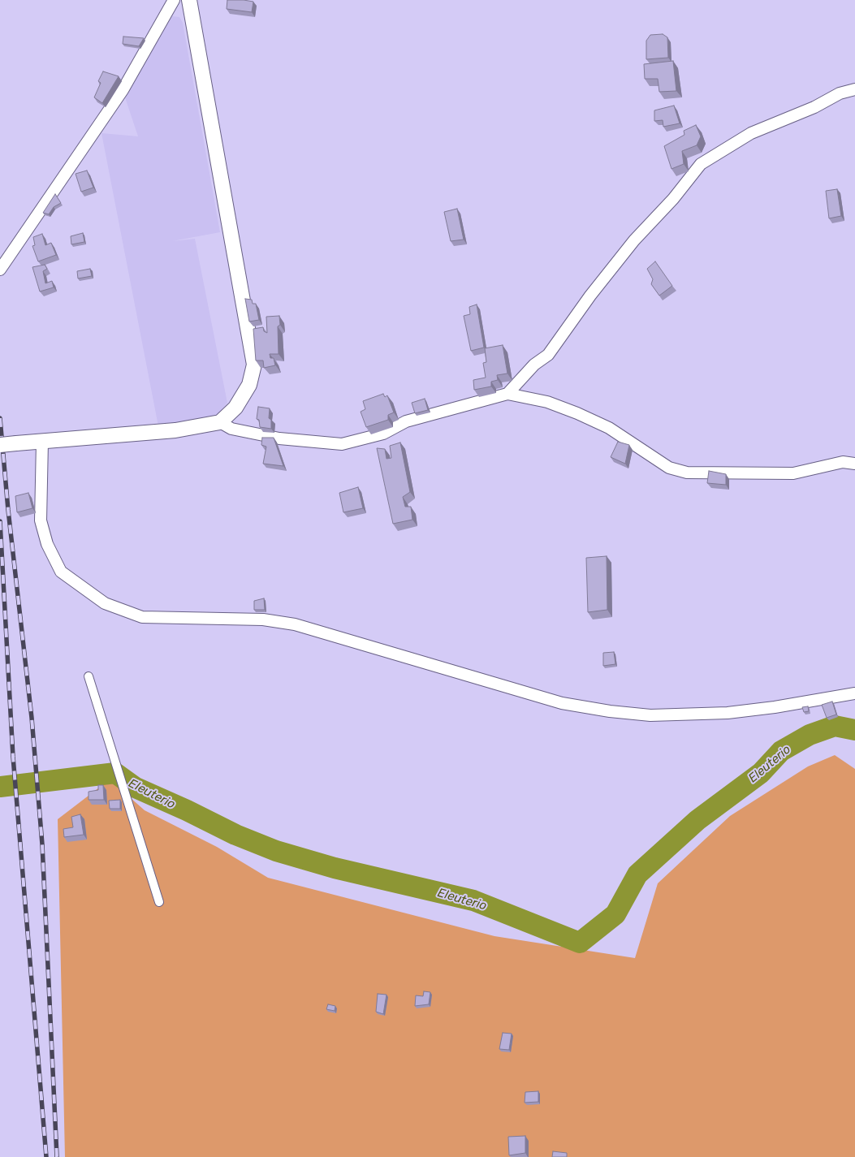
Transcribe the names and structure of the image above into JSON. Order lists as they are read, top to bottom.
{
  "water": ["Eleuterio"]
}
